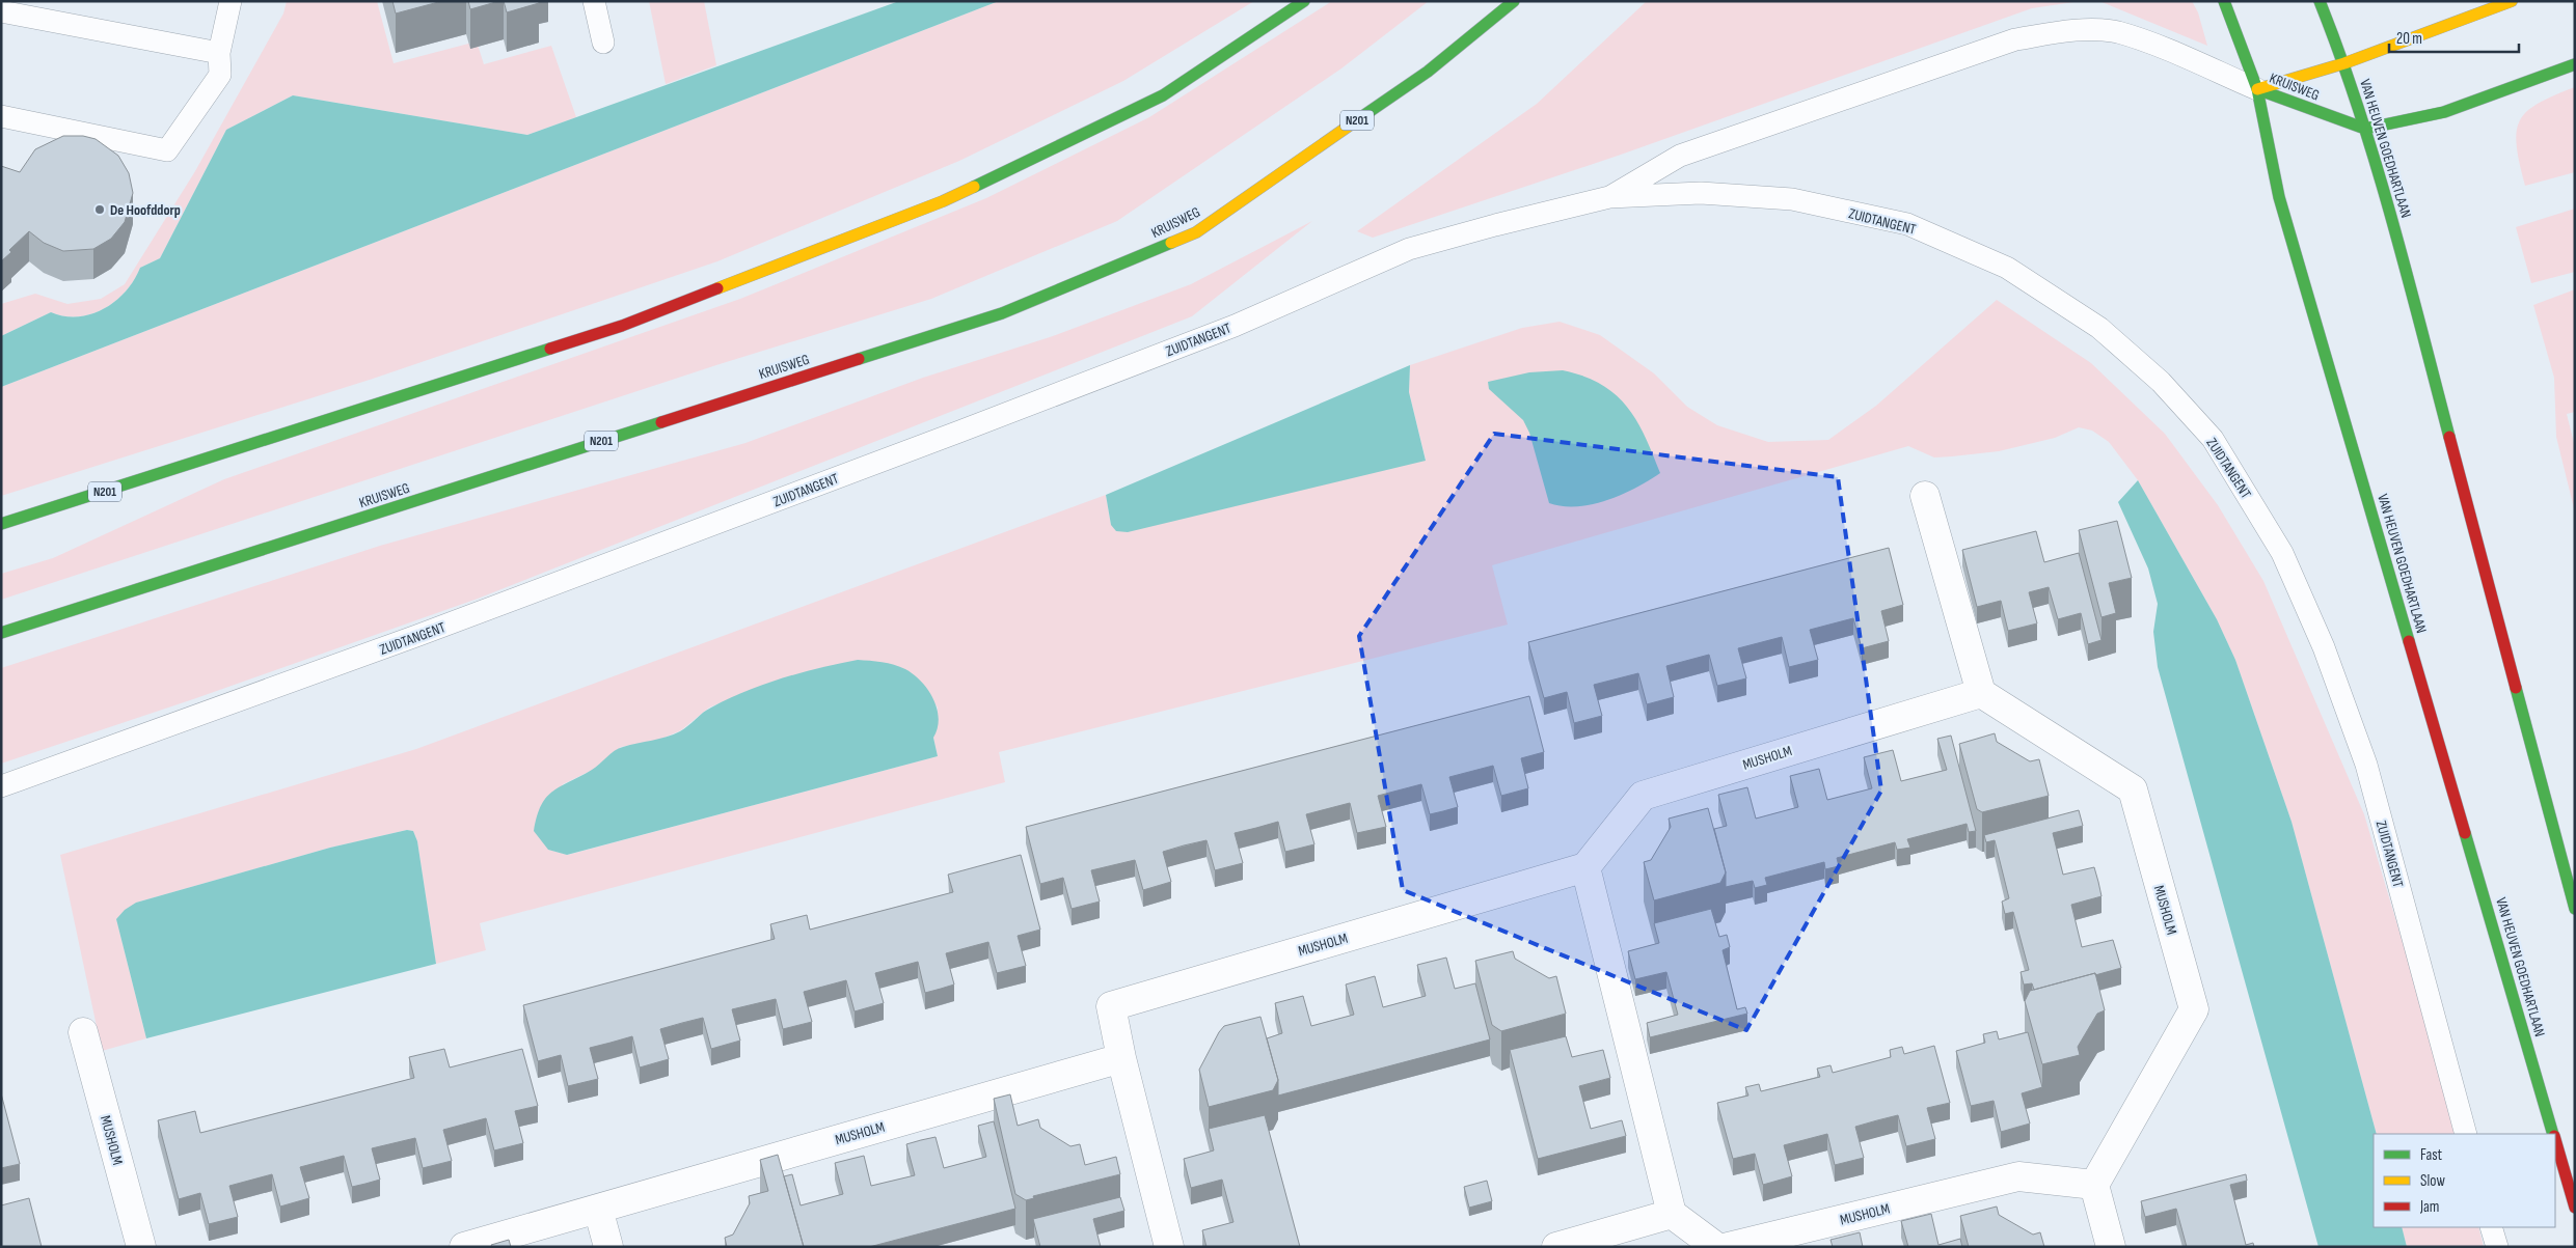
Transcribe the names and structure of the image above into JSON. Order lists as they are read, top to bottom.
{
  "streets": {
    "main road": ["KRUISWEG", "N201", "VAN HEUVEN GOEDHARTLAAN"],
    "street": ["MUSHOLM"],
    "lane": ["ZUIDTANGENT"]
  },
  "crossings": [
    ["KRUISWEG", "VAN HEUVEN GOEDHARTLAAN"],
    ["KRUISWEG", "ZUIDTANGENT"],
    ["VAN HEUVEN GOEDHARTLAAN", "ZUIDTANGENT"]
  ],
  "places": ["De Hoofddorp"],
  "legend": ["Fast", "Slow", "Jam"],
  "scale_bar": "20 m"
}
